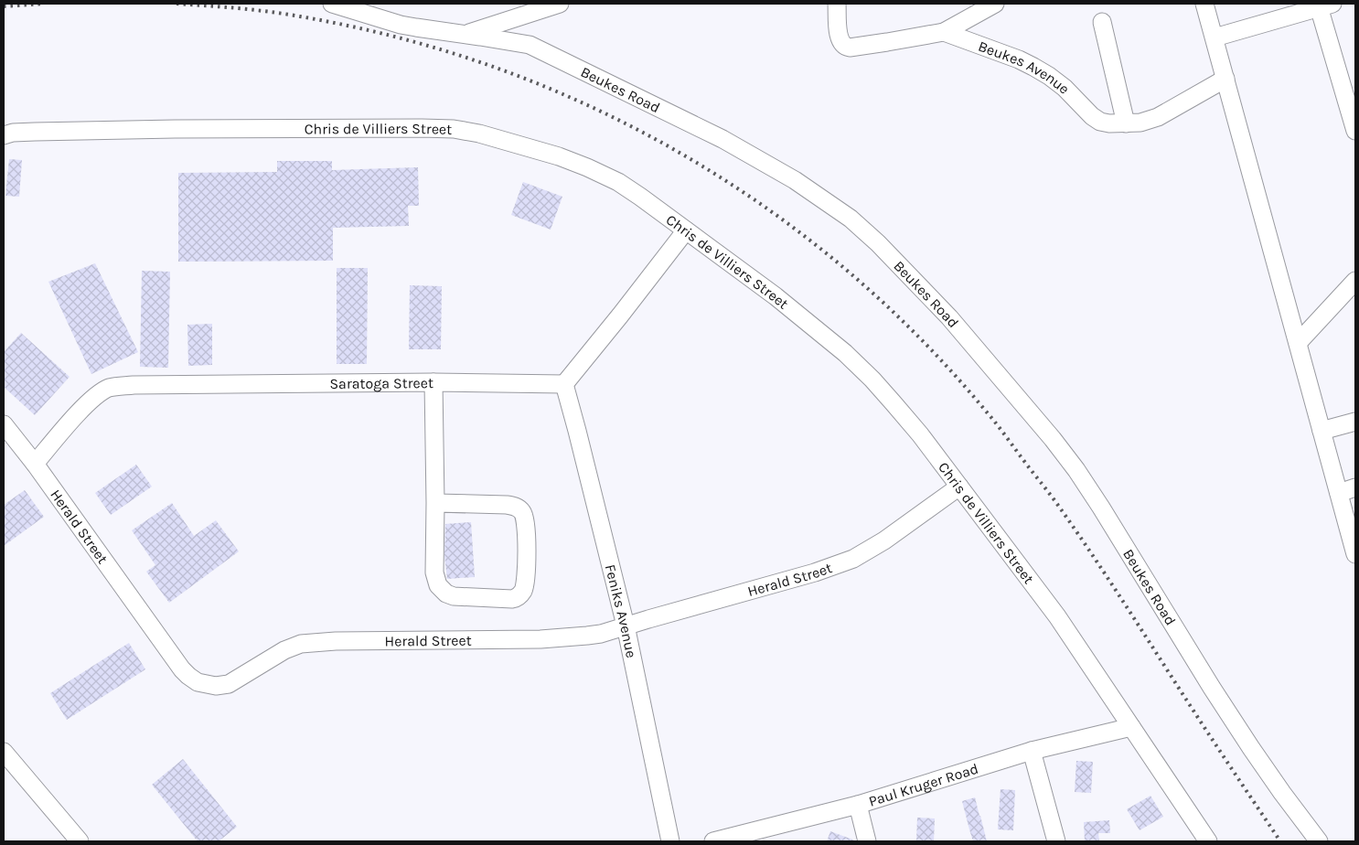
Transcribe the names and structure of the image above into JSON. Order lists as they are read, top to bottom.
{
  "streets": {
    "street": [
      "Beukes Avenue",
      "Beukes Road",
      "Chris de Villiers Street",
      "Saratoga Street",
      "Herald Street",
      "Feniks Avenue",
      "Paul Kruger Road"
    ]
  },
  "crossings": [
    ["Chris de Villiers Street", "Herald Street"],
    ["Chris de Villiers Street", "Paul Kruger Road"],
    ["Saratoga Street", "Herald Street"],
    ["Saratoga Street", "Feniks Avenue"],
    ["Herald Street", "Feniks Avenue"]
  ]
}
